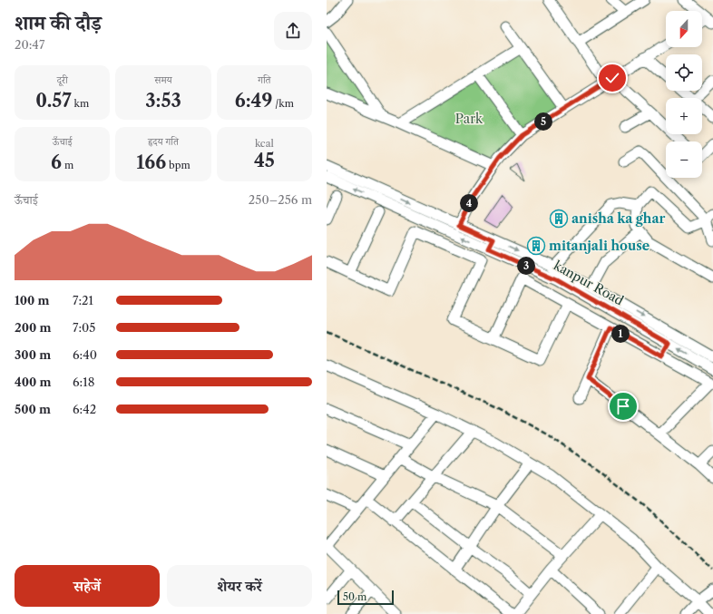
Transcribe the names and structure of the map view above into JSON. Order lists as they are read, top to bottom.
{
  "streets": {
    "street": ["kanpur Road"]
  },
  "parks": ["Park"],
  "places": {
    "building": ["anisha ka ghar", "mitanjali house"]
  },
  "scale_bar": "50 m",
  "north": "bottom",
  "page": {
    "heading": ["शाम की दौड़", "20:47"],
    "map_buttons": ["+", "−"],
    "stats": [
      ["दूरी", "0.57 km"],
      ["समय", "3:53"],
      ["गति", "6:49 /km"],
      ["ऊँचाई", "6 m"],
      ["हृदय गति", "166 bpm"],
      ["kcal", "45"]
    ],
    "pins": [
      "5",
      "4",
      "3",
      "1"
    ],
    "chart": ["ऊँचाई", "250–256 m"],
    "list": [
      {
        "name": "100 m",
        "note": "7:21"
      },
      {
        "name": "200 m",
        "note": "7:05"
      },
      {
        "name": "300 m",
        "note": "6:40"
      },
      {
        "name": "400 m",
        "note": "6:18"
      },
      {
        "name": "500 m",
        "note": "6:42"
      }
    ],
    "buttons": ["सहेजें", "शेयर करें"],
    "scale": "50 m"
  }
}
